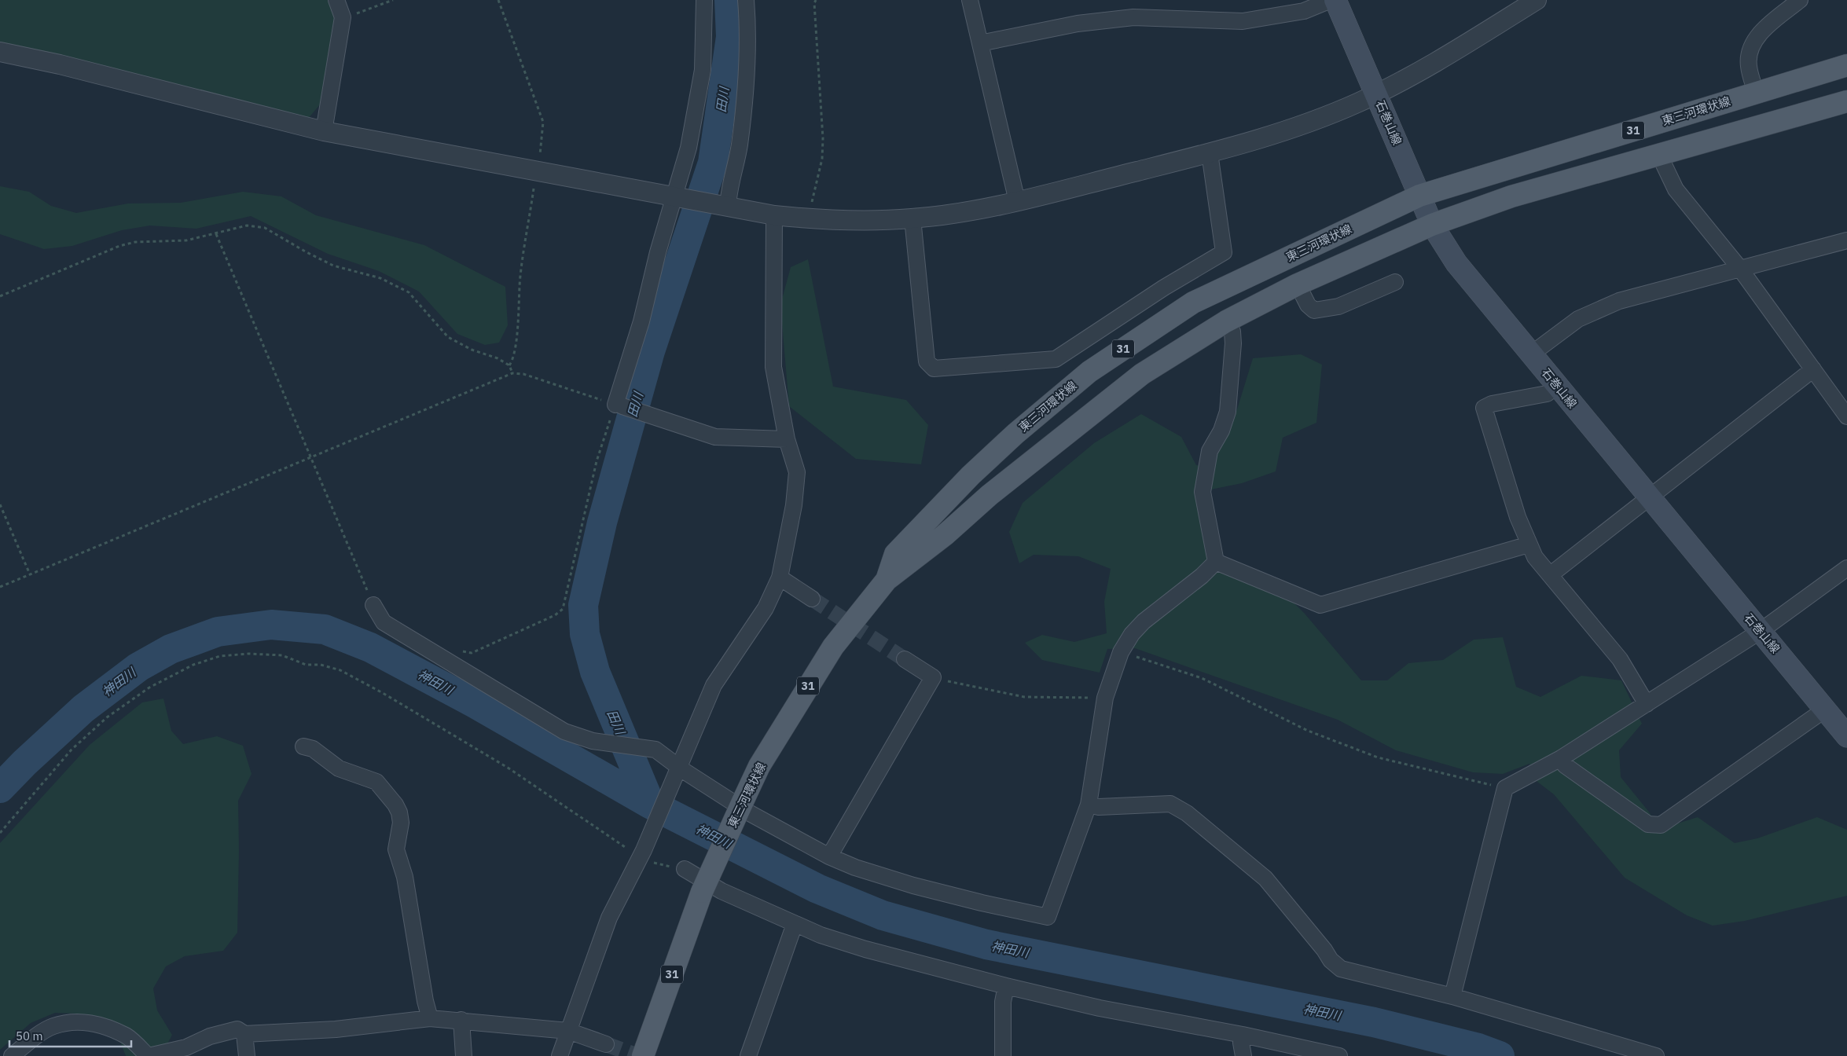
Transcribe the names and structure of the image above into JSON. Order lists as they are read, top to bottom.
{
  "streets": {
    "main road": ["東三河環状線", "石巻山線", "31"]
  },
  "crossings": [
    ["東三河環状線", "石巻山線"]
  ],
  "water": ["田川", "神田川"],
  "scale_bar": "50 m"
}
